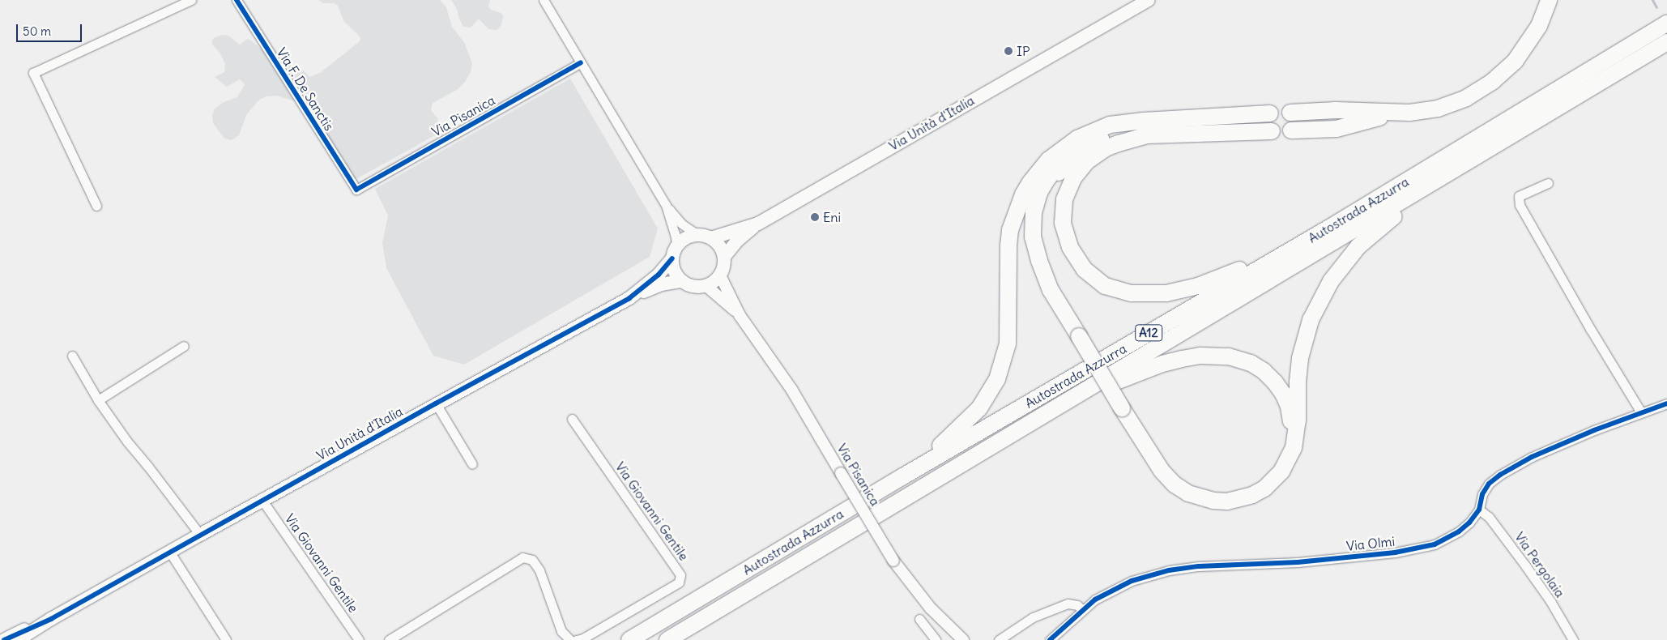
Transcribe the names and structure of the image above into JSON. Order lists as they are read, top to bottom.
{
  "streets": {
    "highway": ["Autostrada Azzurra", "A12"],
    "main road": ["Via Unità d'Italia"],
    "street": [
      "Via F. De Sanctis",
      "Via Pisanica",
      "Via Giovanni Gentile",
      "Via Olmi",
      "Via Pergolaia"
    ]
  },
  "crossings": [
    ["Via F. De Sanctis", "Via Pisanica"],
    ["Via Pisanica", "Via Unità d'Italia"],
    ["Via Unità d'Italia", "Via Giovanni Gentile"],
    ["Via Olmi", "Via Pergolaia"]
  ],
  "places": ["IP", "Eni"],
  "scale_bar": "50 m"
}
